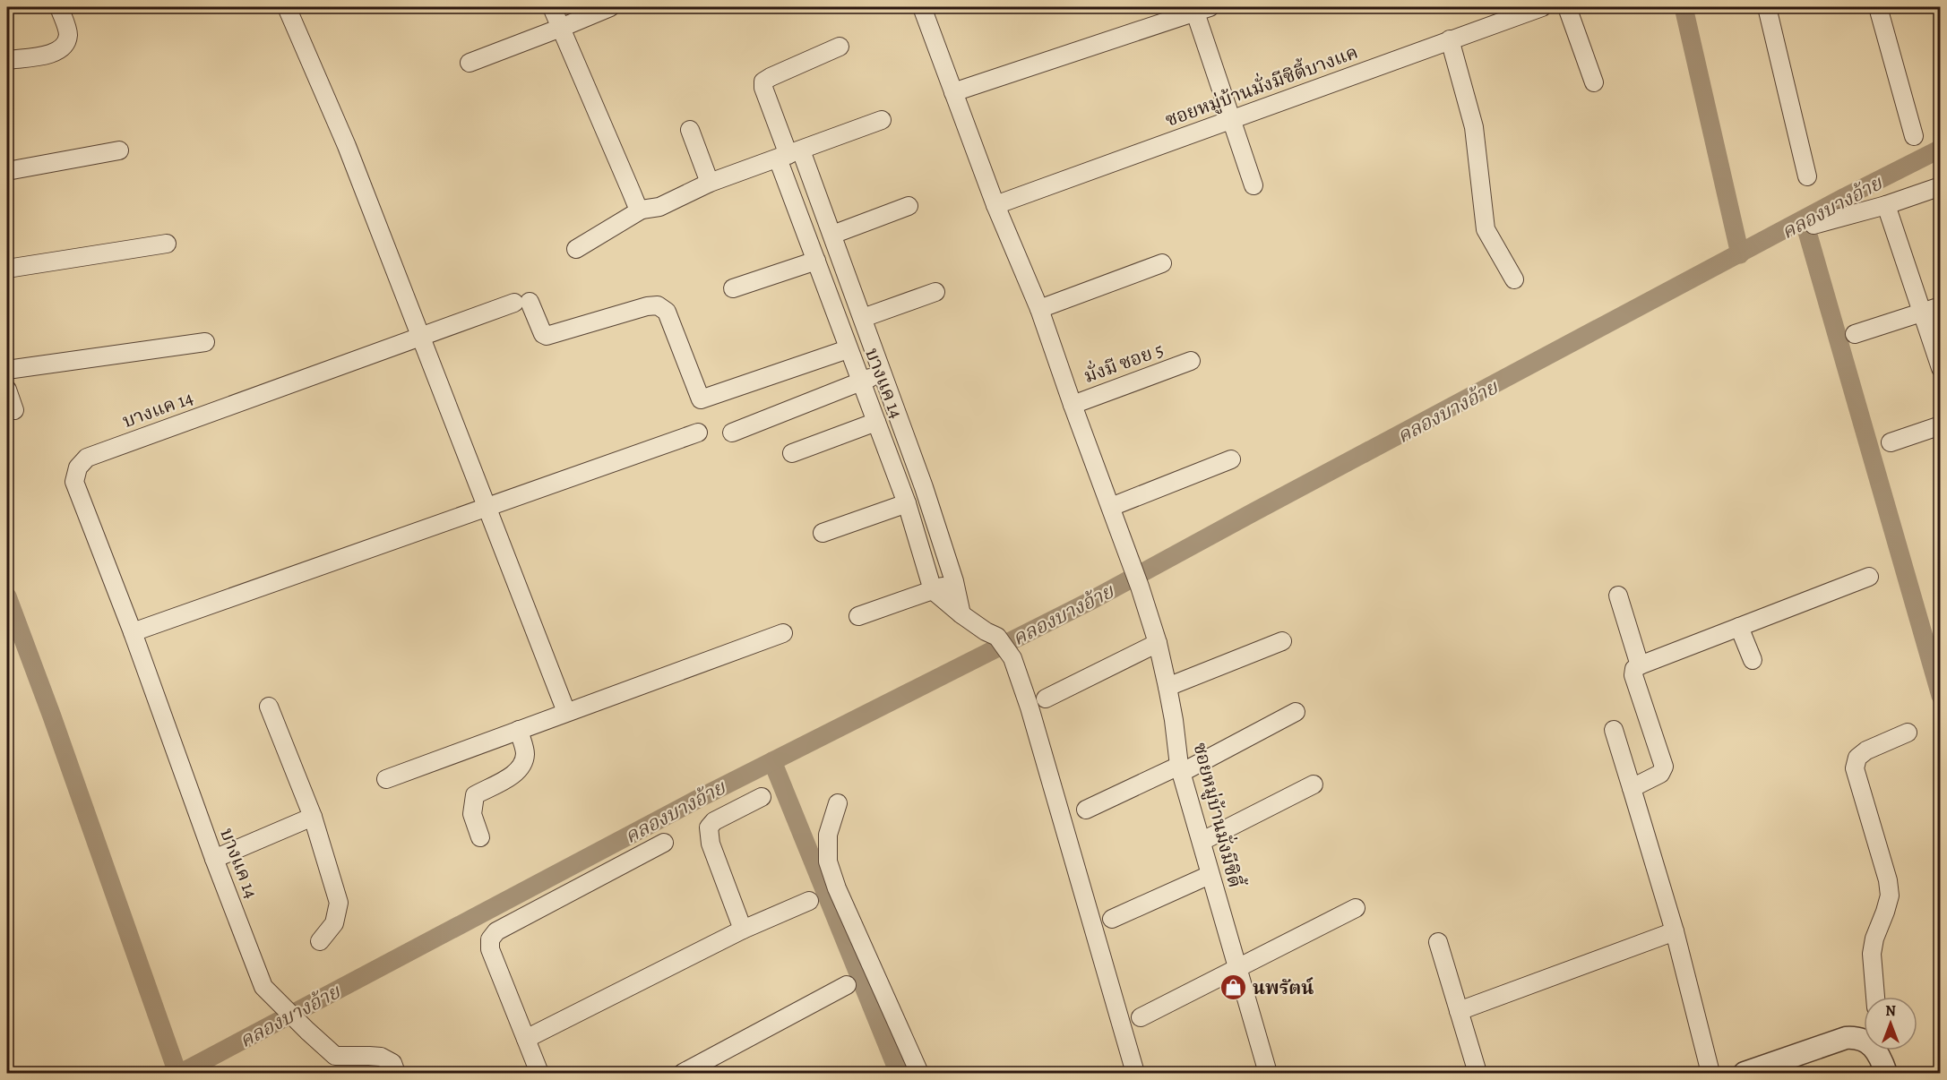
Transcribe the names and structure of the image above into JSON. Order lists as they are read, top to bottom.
{
  "streets": {
    "street": [
      "ซอยหมู่บ้านมั่งมีซิตี้บางแค",
      "มั่งมี ซอย 5",
      "บางแค 14",
      "ซอยหมู่บ้านมั่งมีซิตี้"
    ]
  },
  "water": ["คลองบางอ้าย"],
  "places": {
    "shop": ["นพรัตน์"]
  },
  "north": "top"
}
